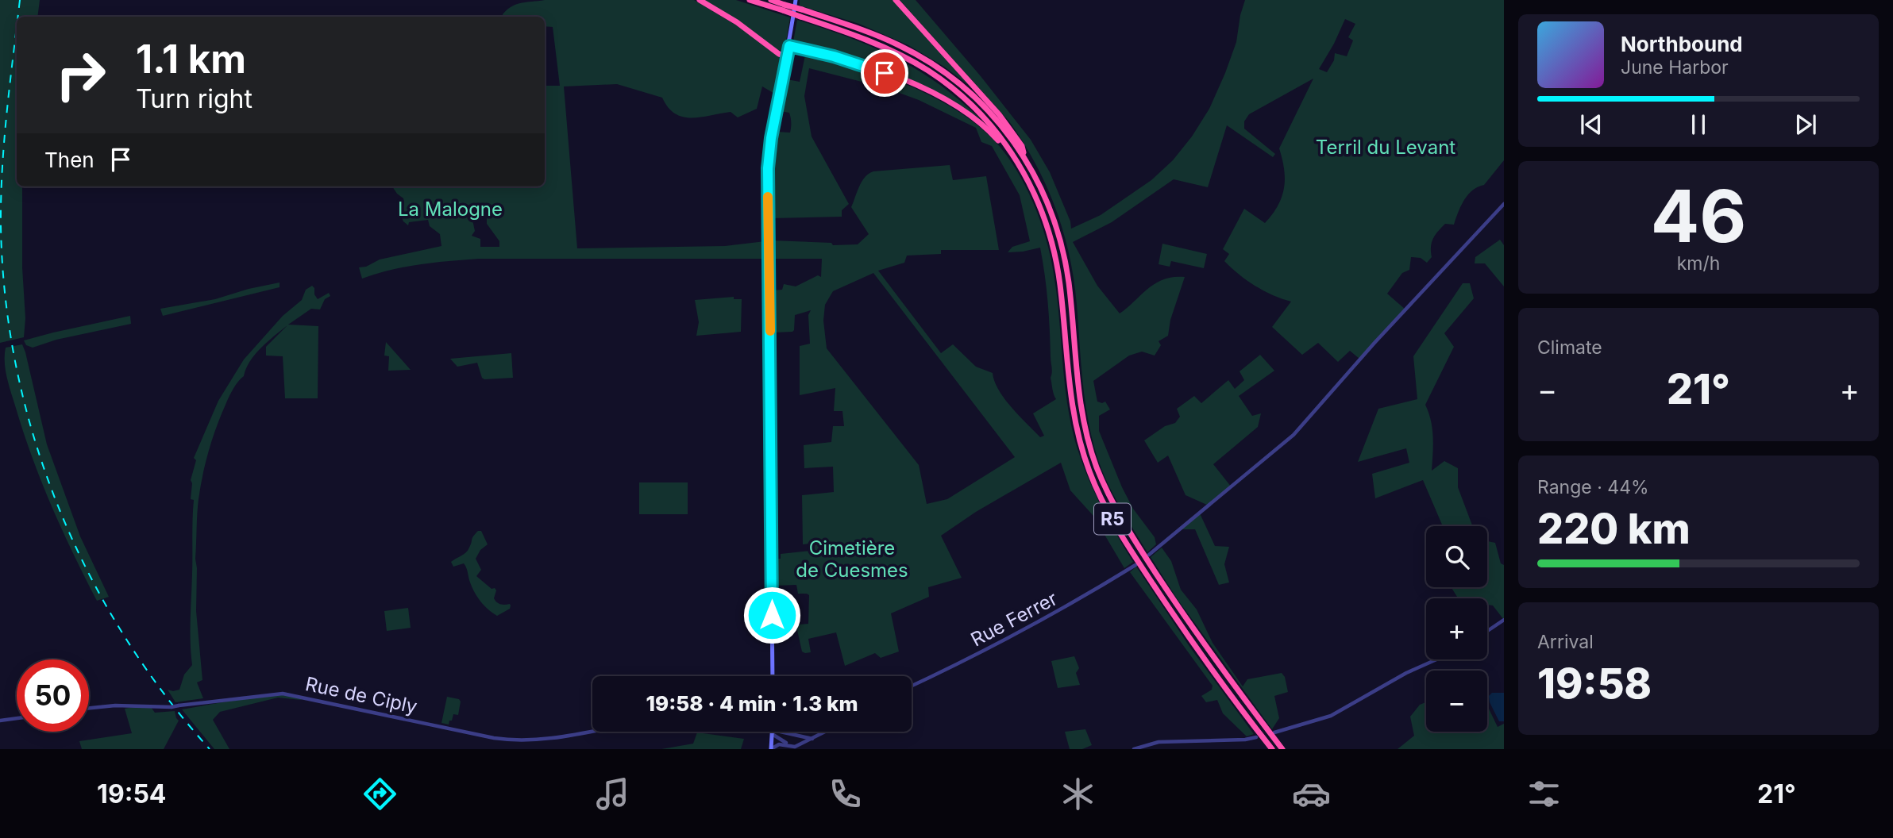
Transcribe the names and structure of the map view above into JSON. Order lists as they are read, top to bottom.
{
  "streets": {
    "highway": ["R5"],
    "street": ["Rue Ferrer", "Rue de Ciply"]
  },
  "parks": ["Terril du Levant", "La Malogne", "Cimetière de Cuesmes"],
  "page": {
    "turn": ["1.1 km", "Turn right"],
    "song": ["Northbound", "June Harbor"],
    "then": "Then",
    "tile": [
      ["46", "km/h"],
      "Climate",
      ["Range · 44%", "220 km"],
      ["Arrival", "19:58"]
    ],
    "heat": ["−", "21°", "+"],
    "map_buttons": ["+", "−"],
    "limit": "50",
    "trip": "19:58 · 4 min · 1.3 km",
    "tabs": ["19:54", "21°"]
  }
}
